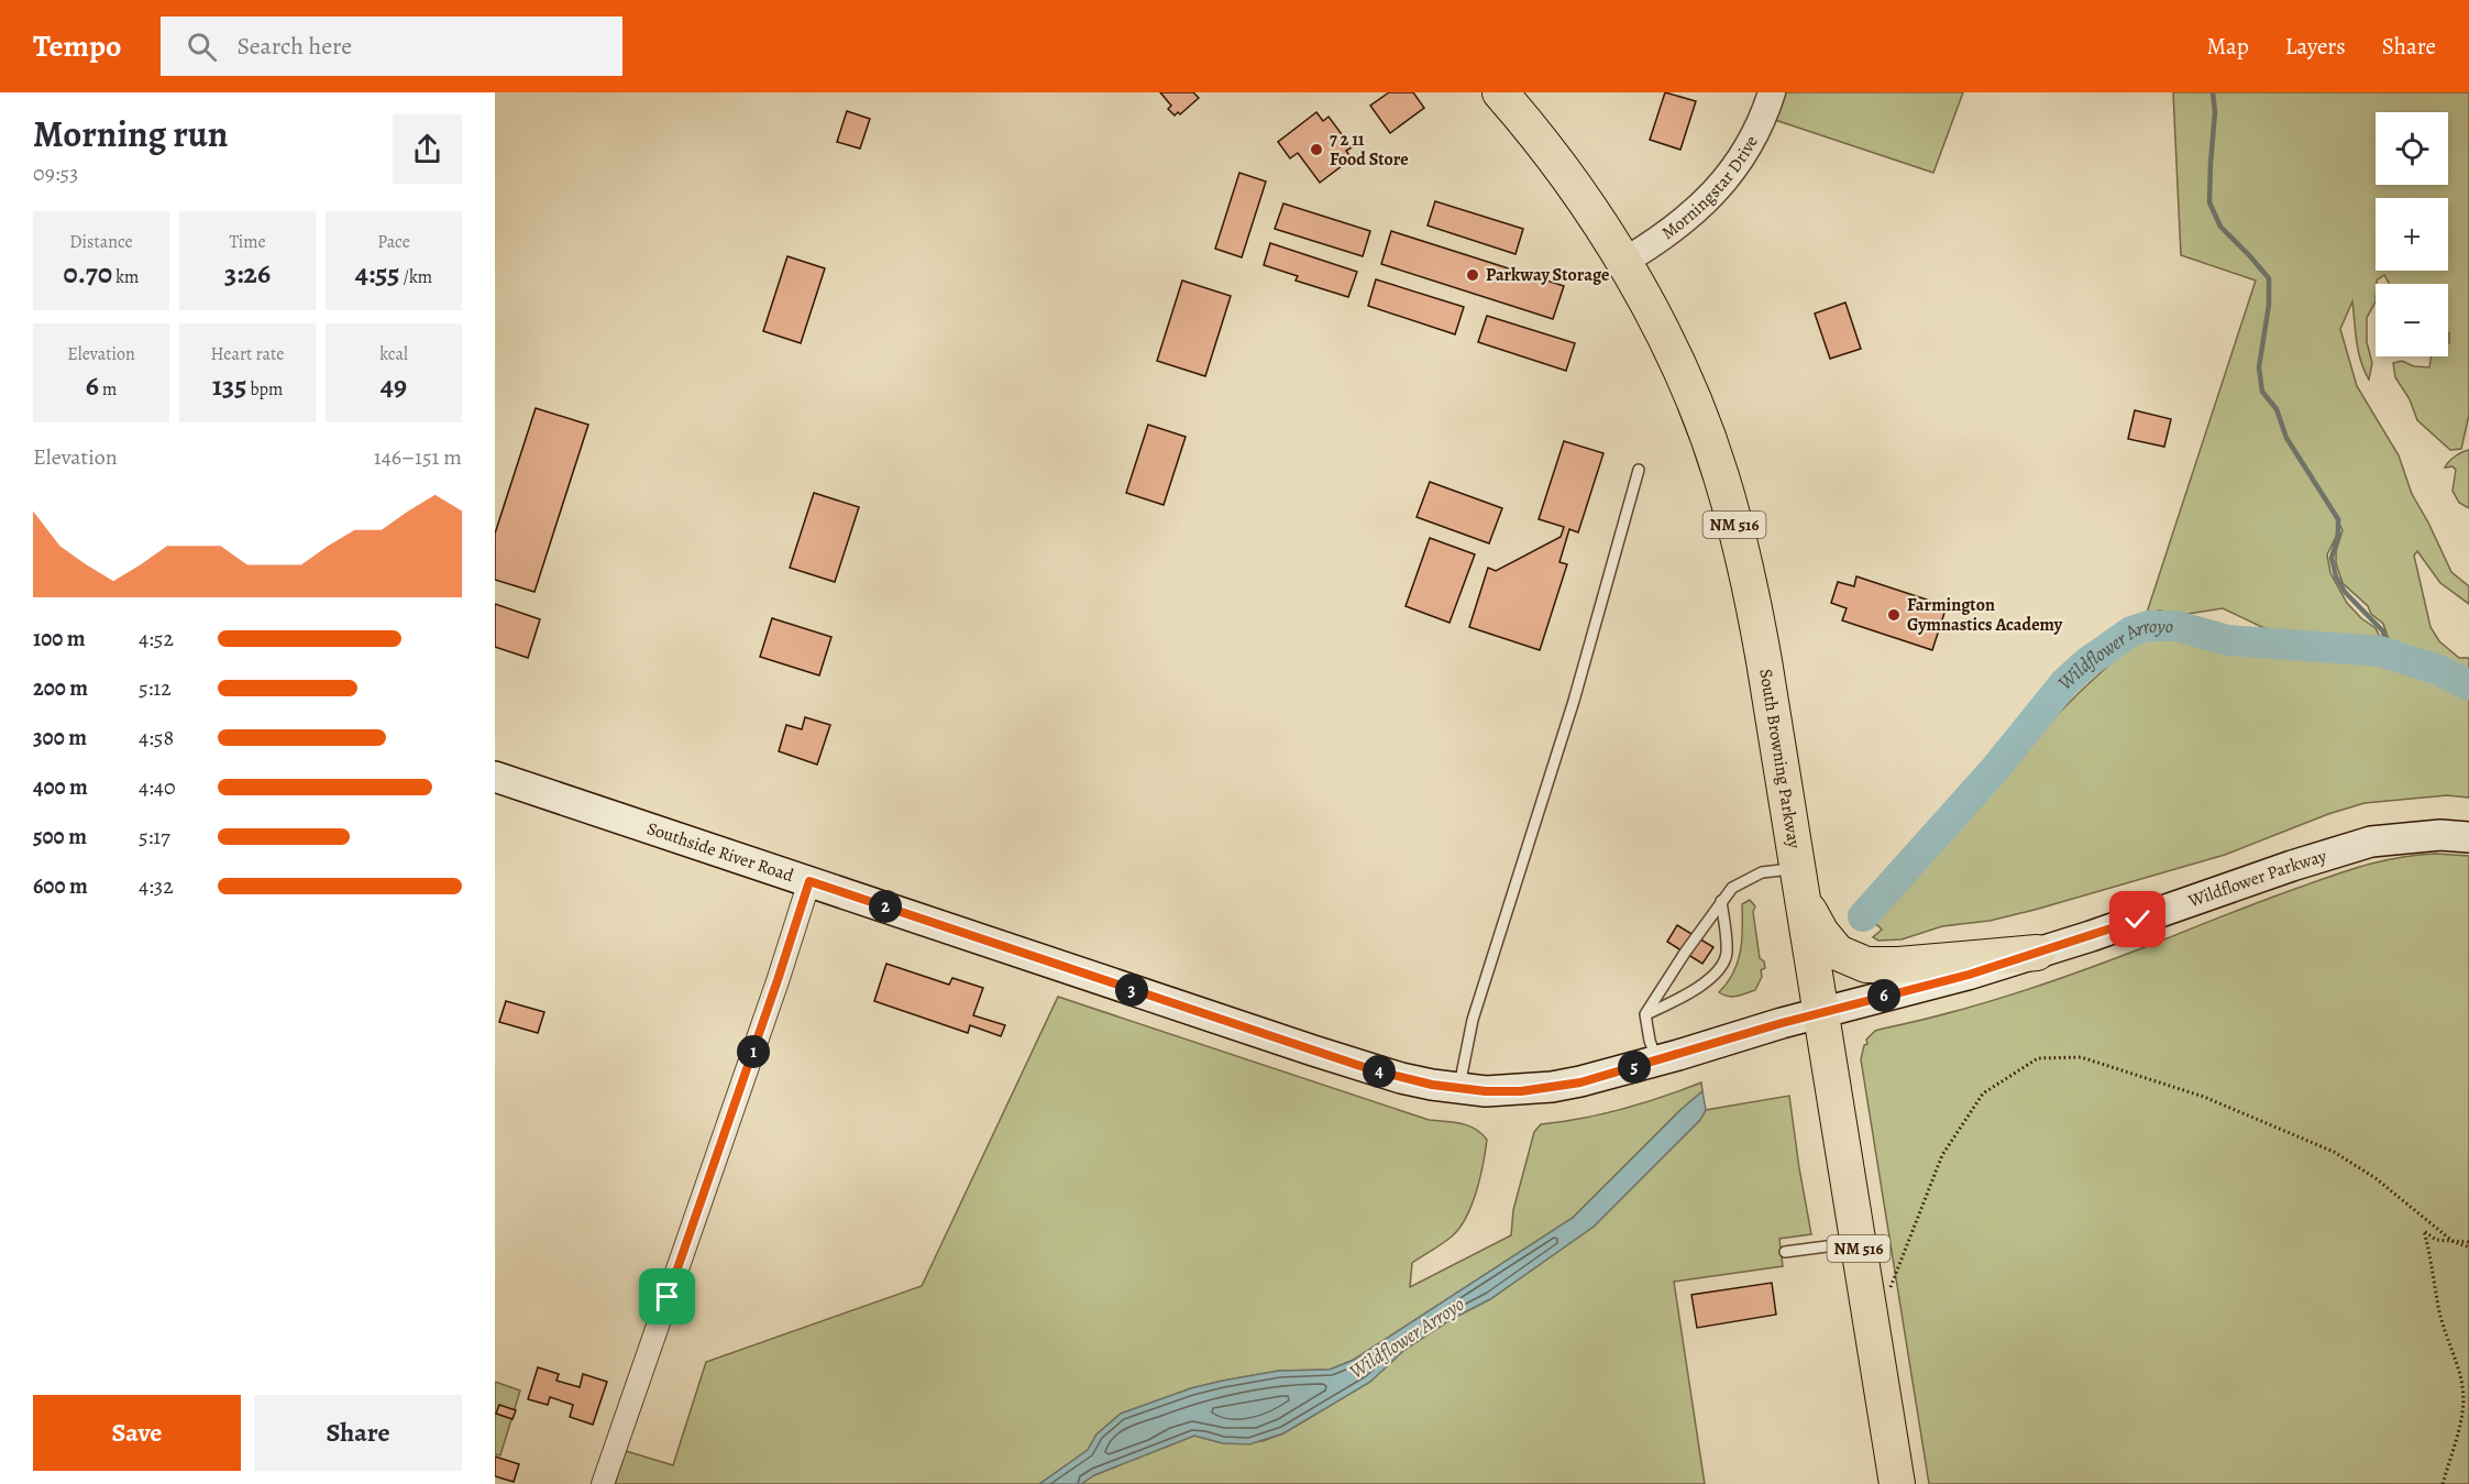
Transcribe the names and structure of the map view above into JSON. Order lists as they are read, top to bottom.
{
  "streets": {
    "highway": ["NM 516", "South Browning Parkway"],
    "main road": ["Southside River Road", "Wildflower Parkway"],
    "street": ["Morningstar Drive"]
  },
  "crossings": [
    ["Morningstar Drive", "South Browning Parkway"],
    ["South Browning Parkway", "Southside River Road"],
    ["South Browning Parkway", "Wildflower Parkway"],
    ["Southside River Road", "Wildflower Parkway"]
  ],
  "water": ["Wildflower Arroyo"],
  "places": ["7 2 11 Food Store", "Parkway Storage", "Farmington Gymnastics Academy"],
  "page": {
    "header": "Tempo",
    "search": "Search here",
    "nav": ["Map", "Layers", "Share"],
    "heading": ["Morning run", "09:53"],
    "map_buttons": ["+", "−"],
    "stats": [
      ["Distance", "0.70 km"],
      ["Time", "3:26"],
      ["Pace", "4:55 /km"],
      ["Elevation", "6 m"],
      ["Heart rate", "135 bpm"],
      ["kcal", "49"]
    ],
    "chart": ["Elevation", "146–151 m"],
    "list": [
      {
        "name": "100 m",
        "note": "4:52"
      },
      {
        "name": "200 m",
        "note": "5:12"
      },
      {
        "name": "300 m",
        "note": "4:58"
      },
      {
        "name": "400 m",
        "note": "4:40"
      },
      {
        "name": "500 m",
        "note": "5:17"
      },
      {
        "name": "600 m",
        "note": "4:32"
      }
    ],
    "pins": [
      "2",
      "3",
      "6",
      "1",
      "5",
      "4"
    ],
    "buttons": ["Save", "Share"]
  }
}
